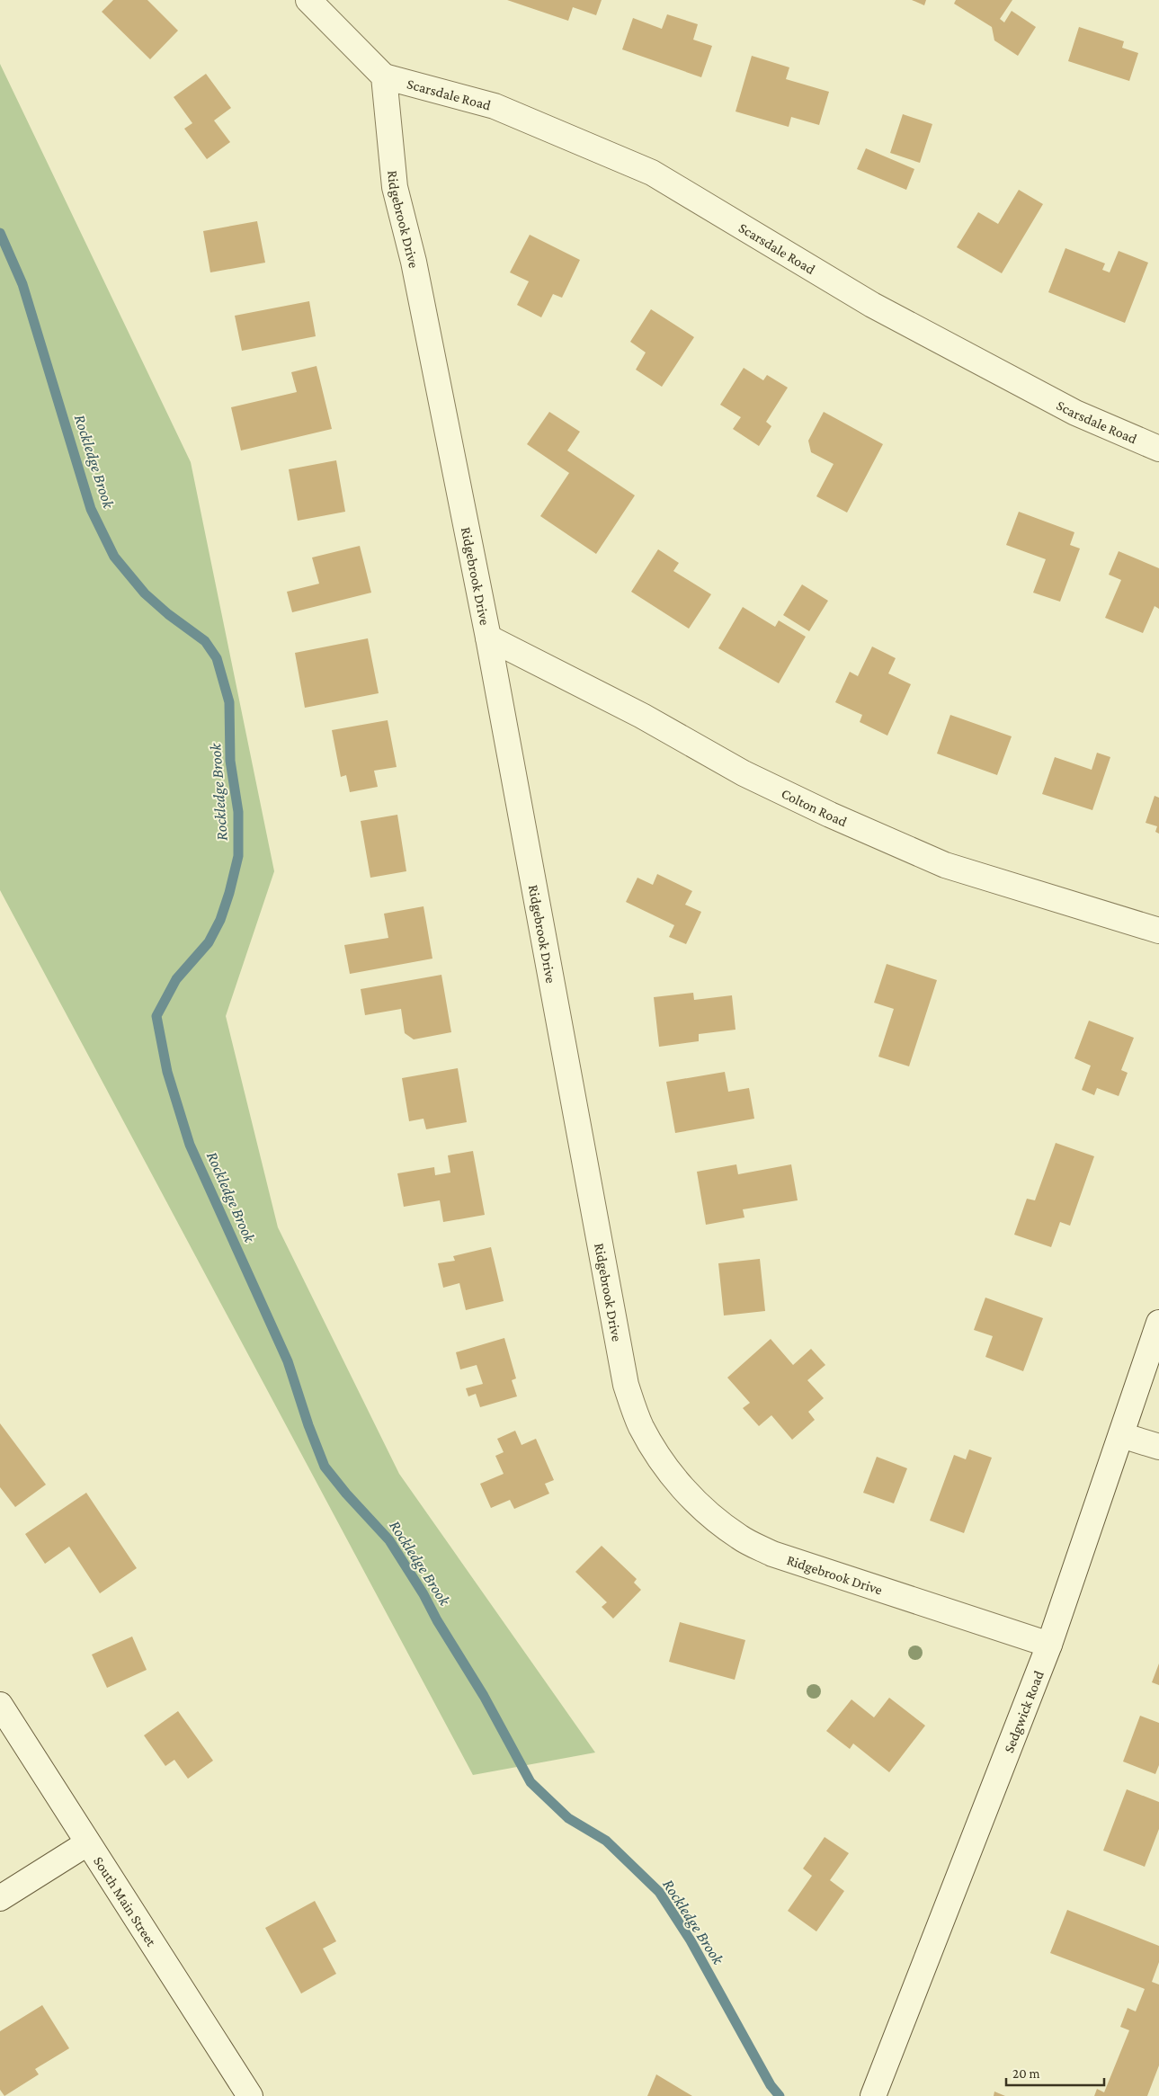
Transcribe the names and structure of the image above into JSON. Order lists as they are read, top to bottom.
{
  "streets": {
    "street": [
      "Scarsdale Road",
      "Ridgebrook Drive",
      "Colton Road",
      "Sedgwick Road",
      "South Main Street"
    ]
  },
  "crossings": [
    ["Scarsdale Road", "Ridgebrook Drive"],
    ["Ridgebrook Drive", "Colton Road"],
    ["Ridgebrook Drive", "Sedgwick Road"]
  ],
  "water": ["Rockledge Brook"],
  "scale_bar": "20 m"
}
